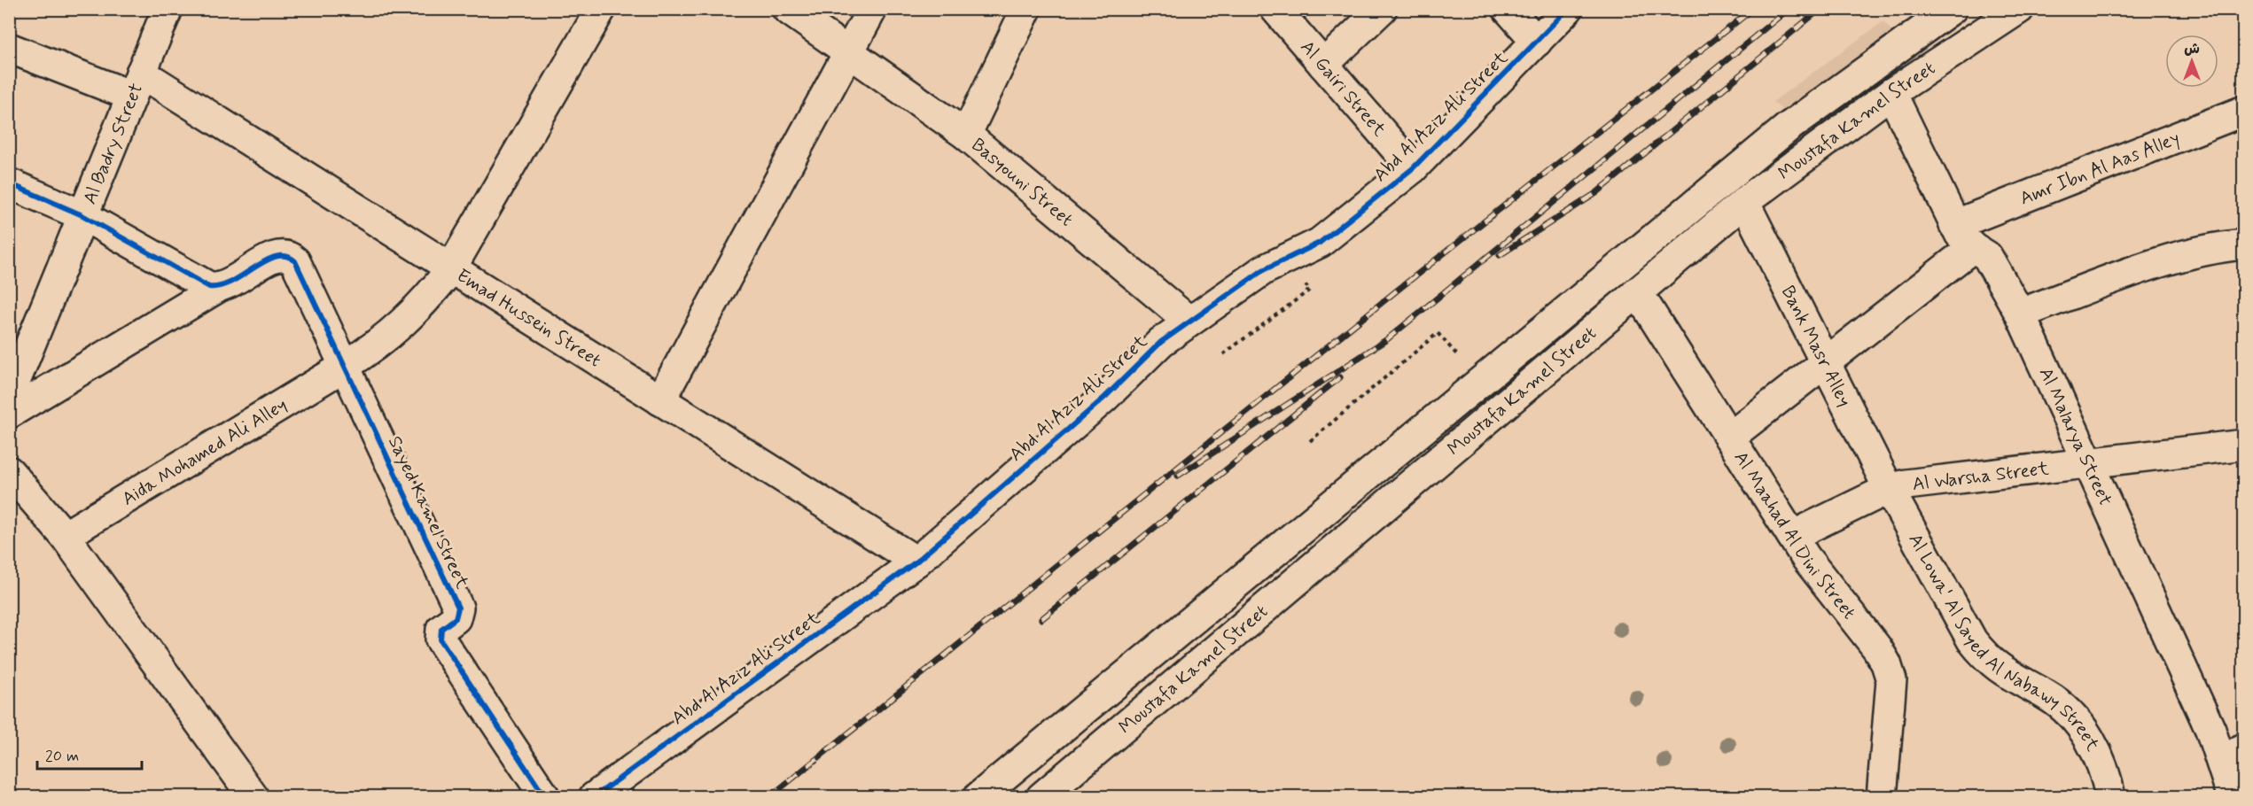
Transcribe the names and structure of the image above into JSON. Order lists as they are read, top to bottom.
{
  "streets": {
    "street": [
      "Al Gairi Street",
      "Abd Al Aziz Ali Street",
      "Moustafa Kamel Street",
      "Al Badry Street",
      "Amr Ibn Al Aas Alley",
      "Basyouni Street",
      "Emad Hussein Street",
      "Bank Masr Alley",
      "Al Malarya Street",
      "Aida Mohamed Ali Alley",
      "Al Warsha Street",
      "Sayed Kamel Street",
      "Al Maahad Al Dini Street",
      "Al Lowa' Al Sayed Al Nabawy Street"
    ]
  },
  "crossings": [
    ["Al Gairi Street", "Abd Al Aziz Ali Street"],
    ["Abd Al Aziz Ali Street", "Basyouni Street"],
    ["Abd Al Aziz Ali Street", "Emad Hussein Street"],
    ["Moustafa Kamel Street", "Bank Masr Alley"],
    ["Moustafa Kamel Street", "Al Malarya Street"],
    ["Moustafa Kamel Street", "Al Maahad Al Dini Street"],
    ["Al Badry Street", "Emad Hussein Street"],
    ["Amr Ibn Al Aas Alley", "Al Malarya Street"],
    ["Emad Hussein Street", "Aida Mohamed Ali Alley"],
    ["Bank Masr Alley", "Al Warsha Street"],
    ["Bank Masr Alley", "Al Lowa' Al Sayed Al Nabawy Street"],
    ["Al Malarya Street", "Al Warsha Street"],
    ["Aida Mohamed Ali Alley", "Sayed Kamel Street"],
    ["Al Warsha Street", "Al Maahad Al Dini Street"],
    ["Al Warsha Street", "Al Lowa' Al Sayed Al Nabawy Street"]
  ],
  "scale_bar": "20 m",
  "north": "top"
}
